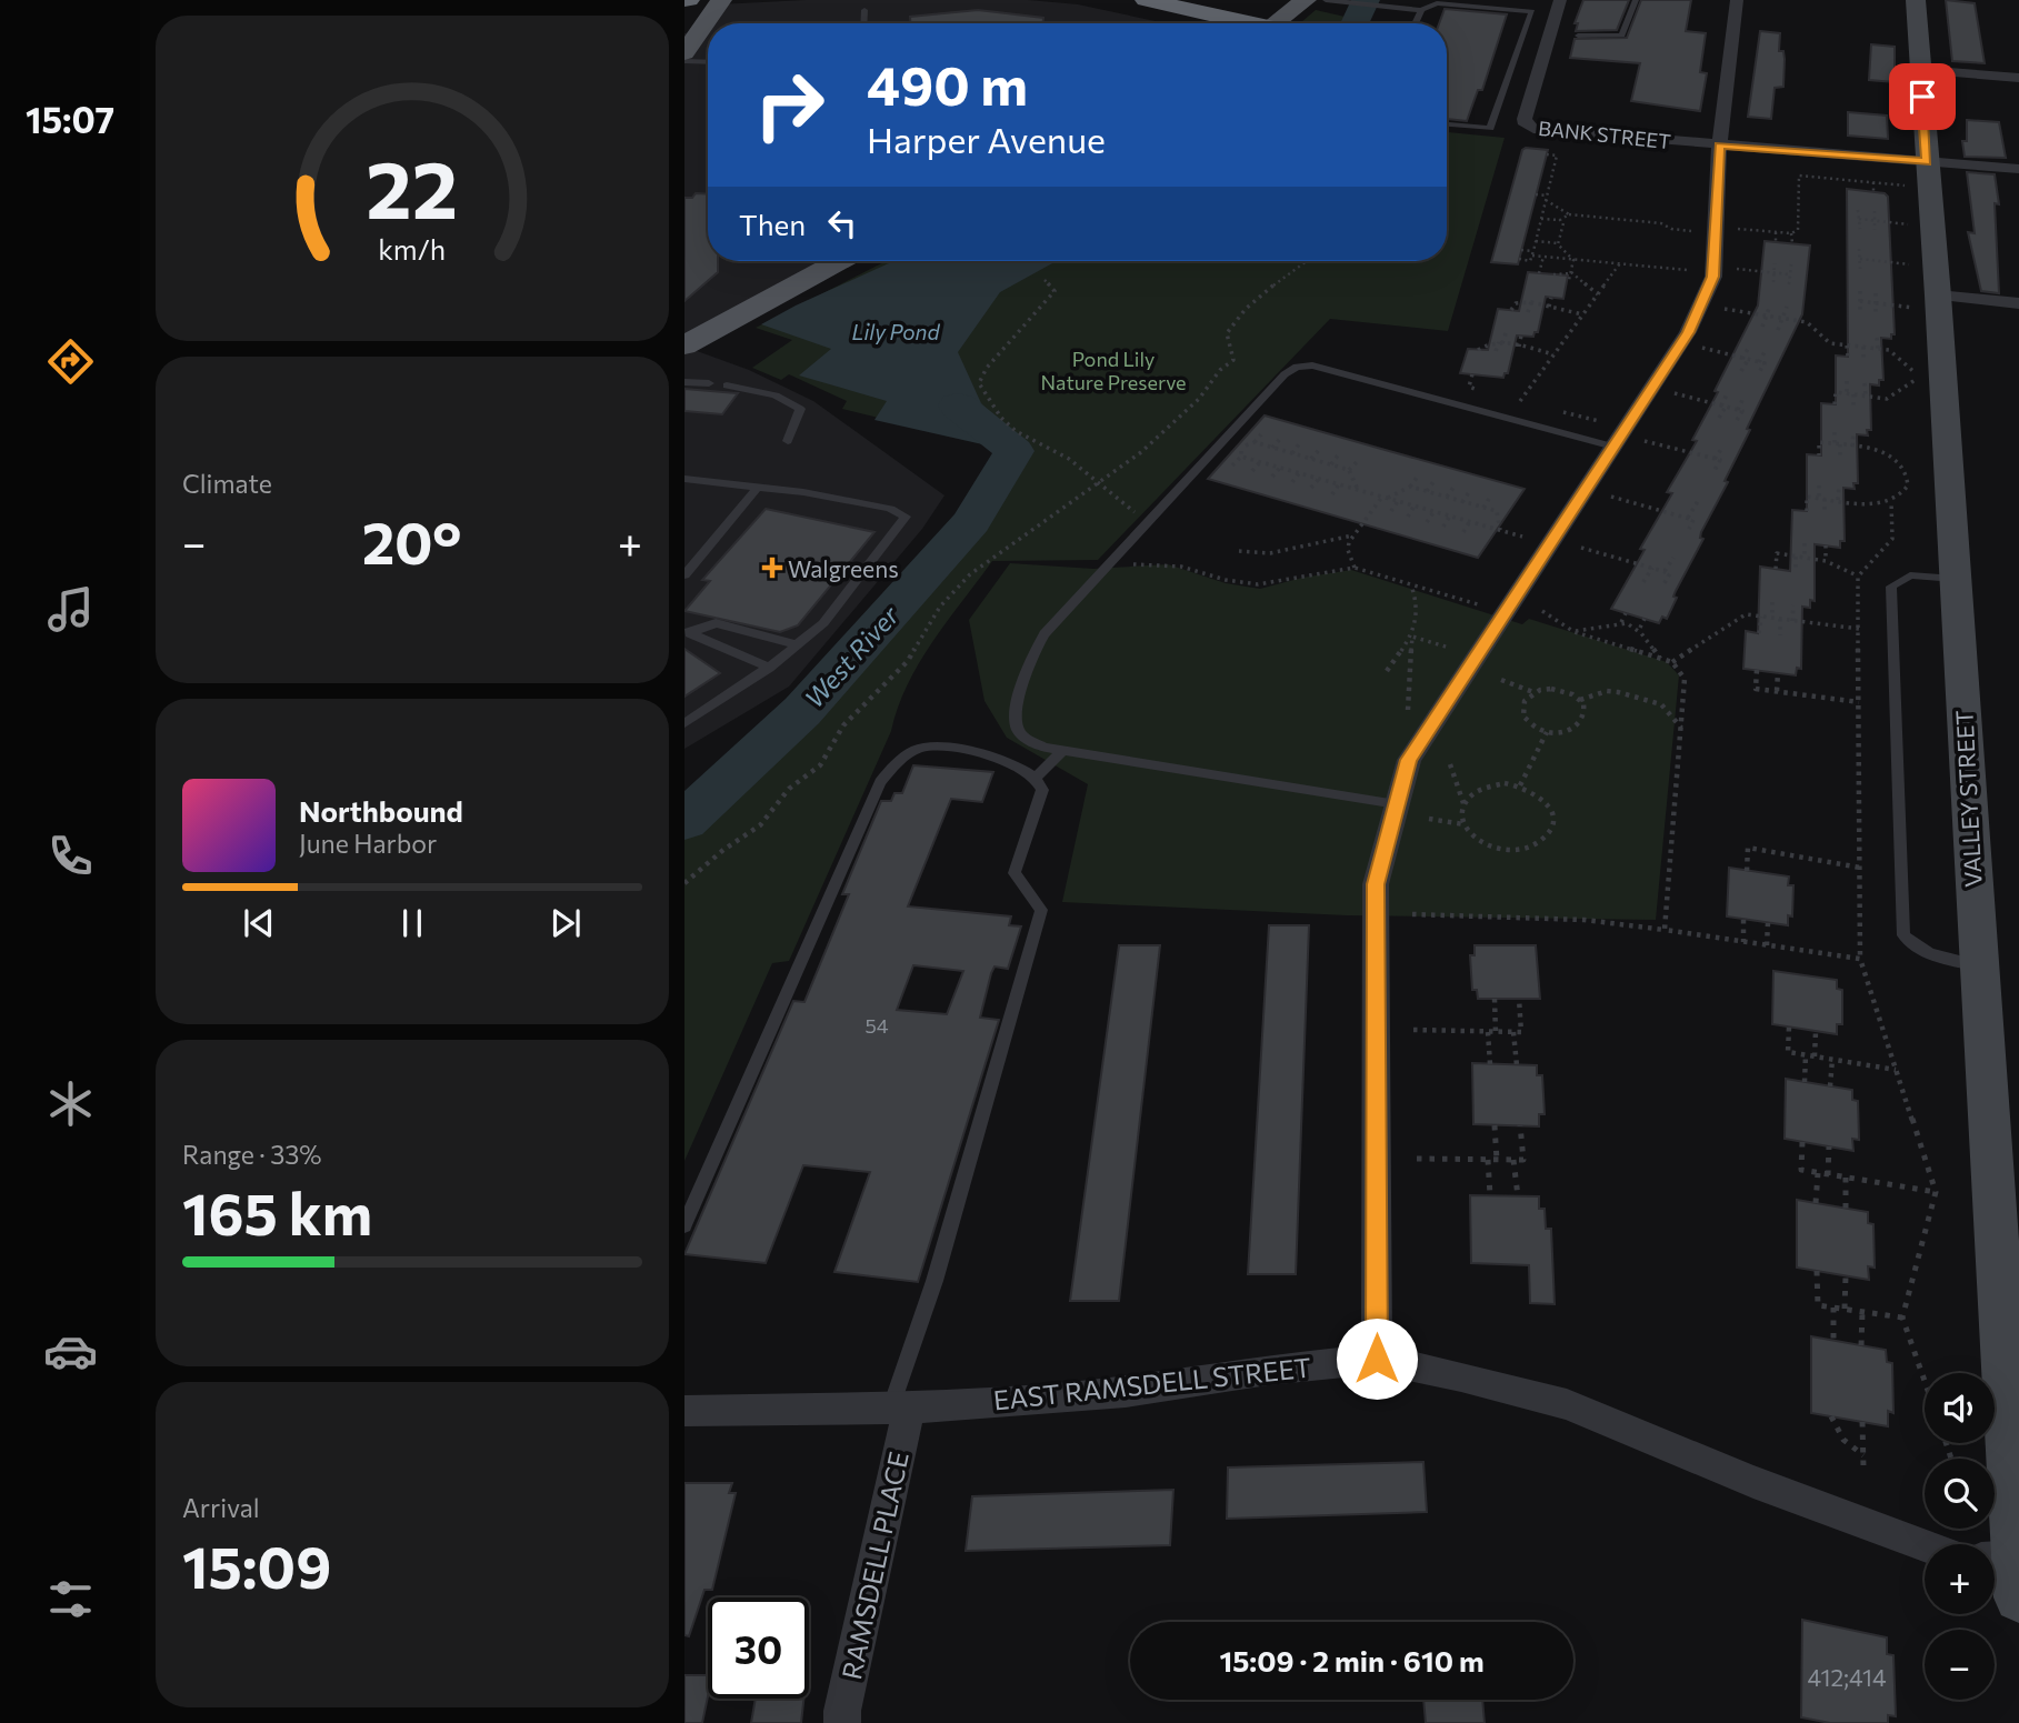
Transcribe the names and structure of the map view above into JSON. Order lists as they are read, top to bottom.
{
  "streets": {
    "street": [
      "BANK STREET",
      "VALLEY STREET",
      "EAST RAMSDELL STREET",
      "RAMSDELL PLACE"
    ]
  },
  "crossings": [
    ["EAST RAMSDELL STREET", "RAMSDELL PLACE"]
  ],
  "water": ["Lily Pond", "West River"],
  "parks": ["Pond Lily Nature Preserve"],
  "places": {
    "health": ["Walgreens"]
  },
  "house_numbers": ["54", "412;414"],
  "page": {
    "tabs": "15:07",
    "turn": ["490 m", "Harper Avenue"],
    "then": "Then",
    "tile": [
      "Climate",
      ["Range · 33%", "165 km"],
      ["Arrival", "15:09"]
    ],
    "heat": ["−", "20°", "+"],
    "song": ["Northbound", "June Harbor"],
    "map_buttons": ["+", "−"],
    "limit": "30",
    "trip": "15:09 · 2 min · 610 m",
    "gauge": ["22", "km/h"]
  }
}
